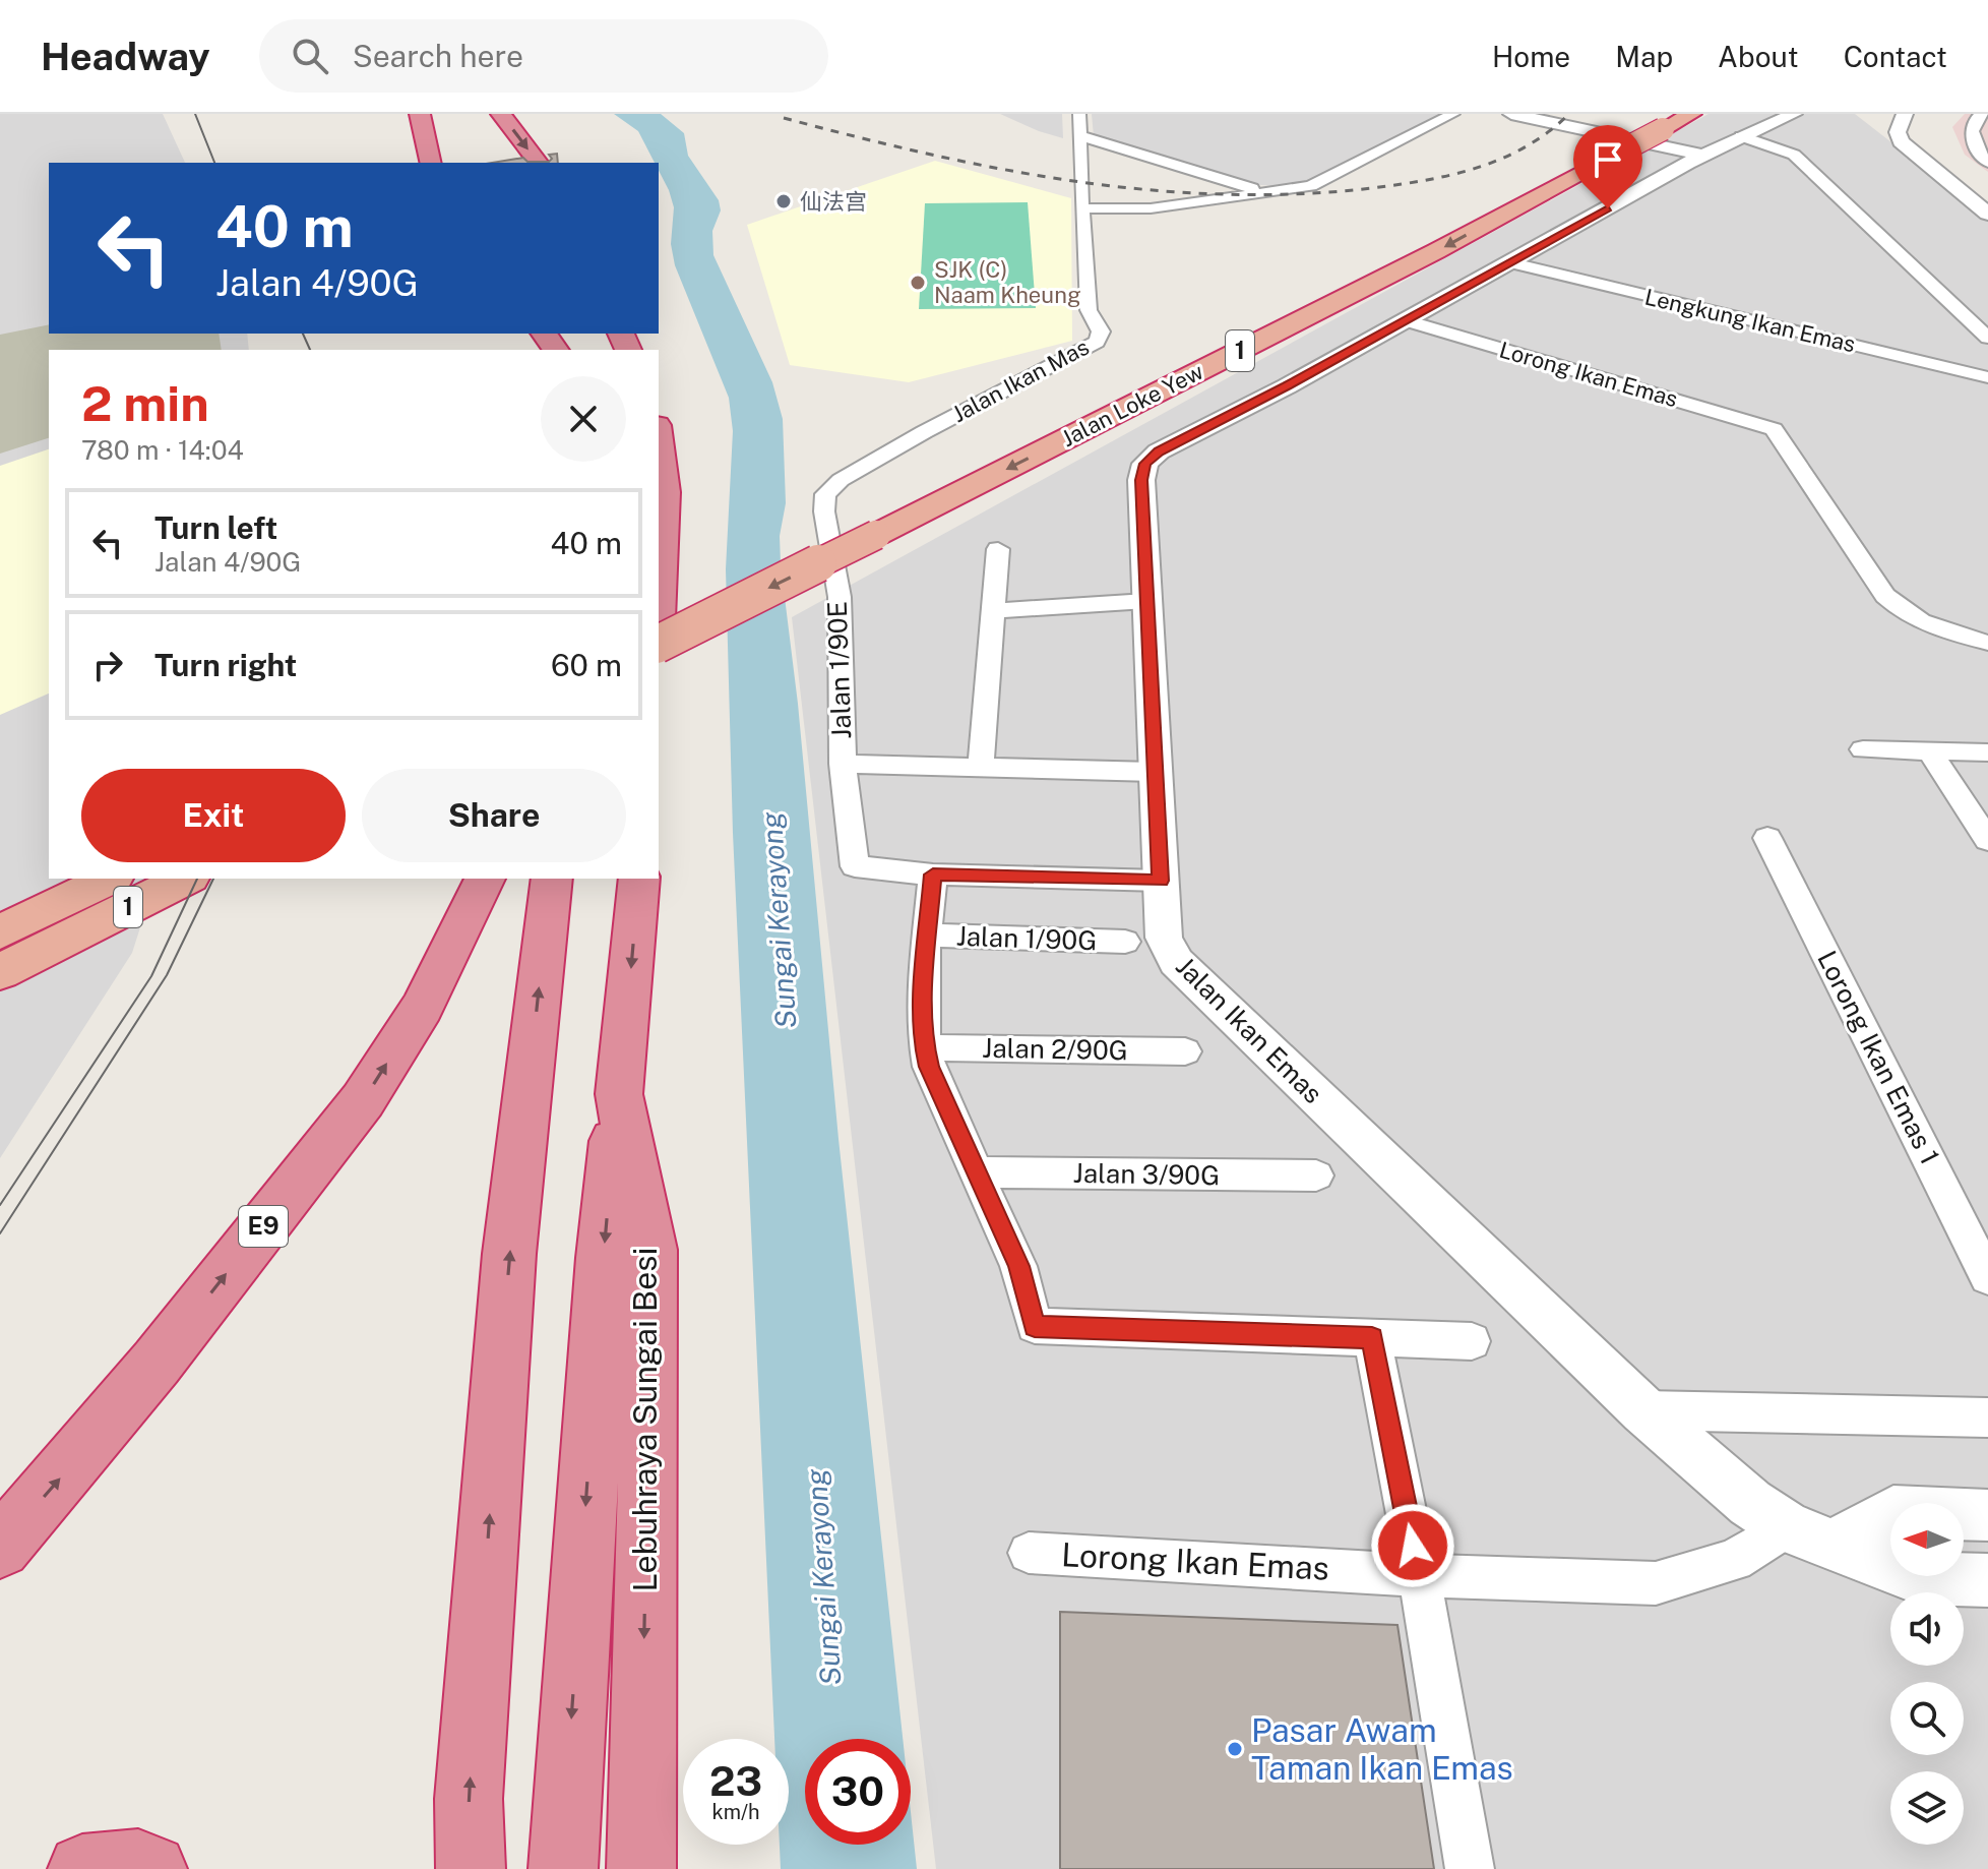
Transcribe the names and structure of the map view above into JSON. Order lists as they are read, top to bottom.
{
  "streets": {
    "highway": [
      "1",
      "Jalan Loke Yew",
      "E9",
      "Lebuhraya Sungai Besi"
    ],
    "street": [
      "Lengkung Ikan Emas",
      "Lorong Ikan Emas",
      "Jalan Ikan Mas",
      "Jalan 1/90E",
      "Jalan 1/90G",
      "Jalan Ikan Emas",
      "Jalan 2/90G",
      "Lorong Ikan Emas 1",
      "Jalan 3/90G"
    ]
  },
  "crossings": [
    ["Lengkung Ikan Emas", "Jalan Ikan Emas"],
    ["Lorong Ikan Emas", "Jalan Ikan Emas"],
    ["Jalan Ikan Mas", "Jalan 1/90E"],
    ["Jalan Loke Yew", "Jalan Ikan Emas"],
    ["Jalan 1/90E", "Jalan Ikan Emas"]
  ],
  "water": ["Sungai Kerayong"],
  "places": ["仙法宫", "SJK (C) Naam Kheung", "Pasar Awam Taman Ikan Emas"],
  "north": "left",
  "page": {
    "header": "Headway",
    "search": "Search here",
    "nav": [
      "Home",
      "Map",
      "About",
      "Contact"
    ],
    "turn": ["40 m", "Jalan 4/90G"],
    "heading": ["2 min", "780 m · 14:04"],
    "list": [
      {
        "name": "Turn left",
        "note": "Jalan 4/90G",
        "value": "40 m"
      },
      {
        "name": "Turn right",
        "value": "60 m"
      }
    ],
    "buttons": ["Exit", "Share"],
    "speed": "23 km/h",
    "limit": "30"
  }
}
